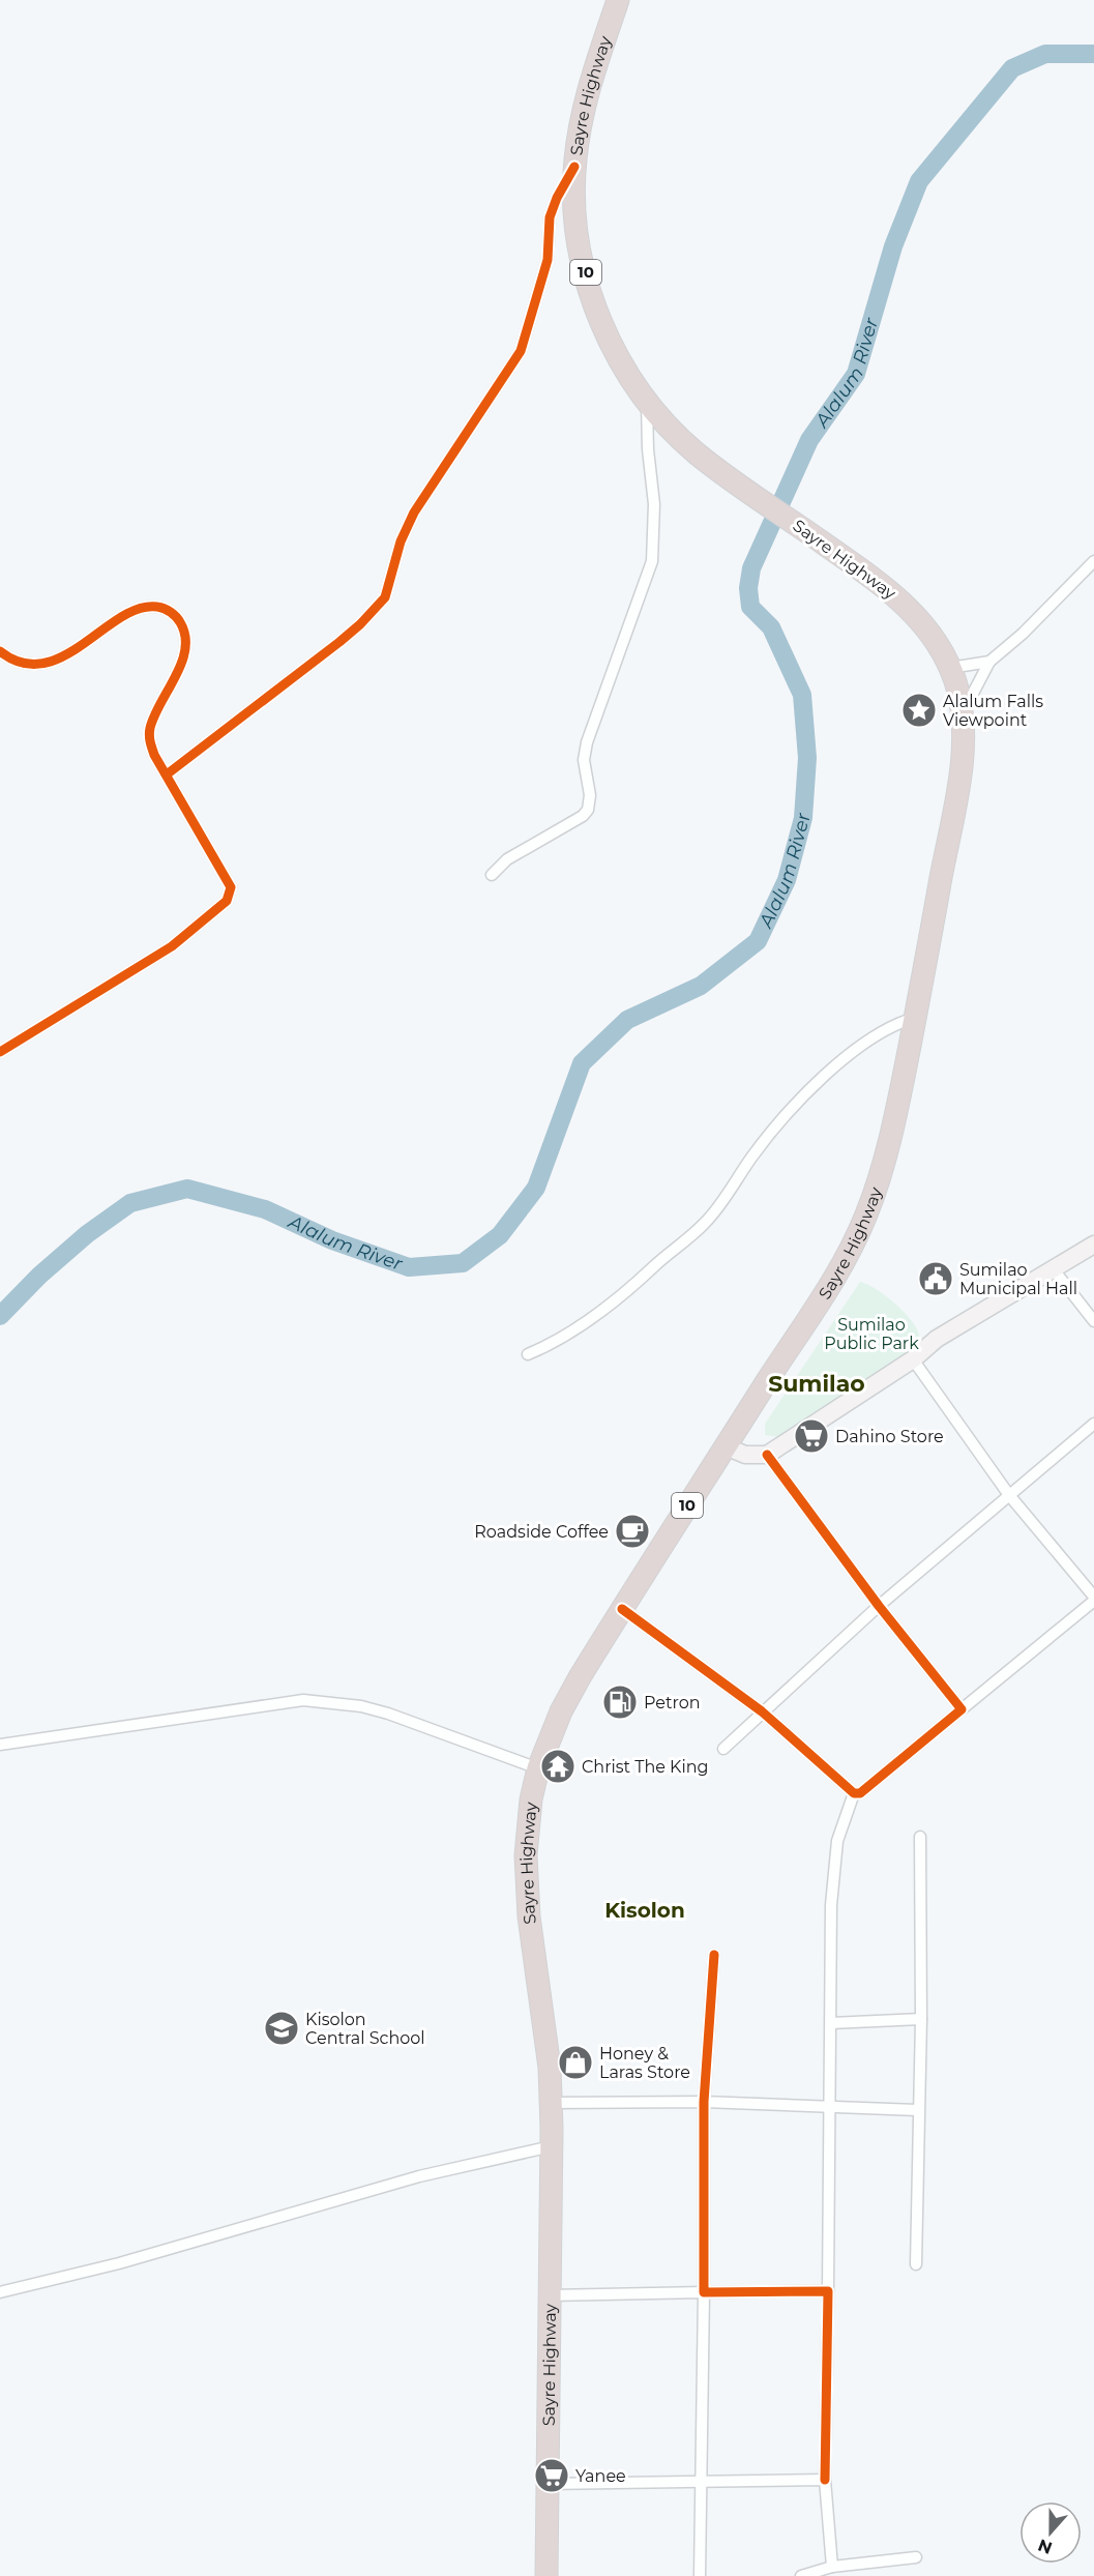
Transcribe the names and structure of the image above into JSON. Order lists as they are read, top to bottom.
{
  "streets": {
    "highway": ["Sayre Highway", "10"]
  },
  "districts": ["Sumilao", "Kisolon"],
  "water": ["Alalum River"],
  "parks": ["Sumilao Public Park"],
  "places": {
    "place": ["Alalum Falls Viewpoint"],
    "public building": ["Sumilao Municipal Hall"],
    "supermarket": ["Dahino Store", "Yanee"],
    "cafe": ["Roadside Coffee"],
    "fuel station": ["Petron"],
    "temple": ["Christ The King"],
    "school or university": ["Kisolon Central School"],
    "shop": ["Honey & Laras Store"]
  },
  "north": "bottom"
}
